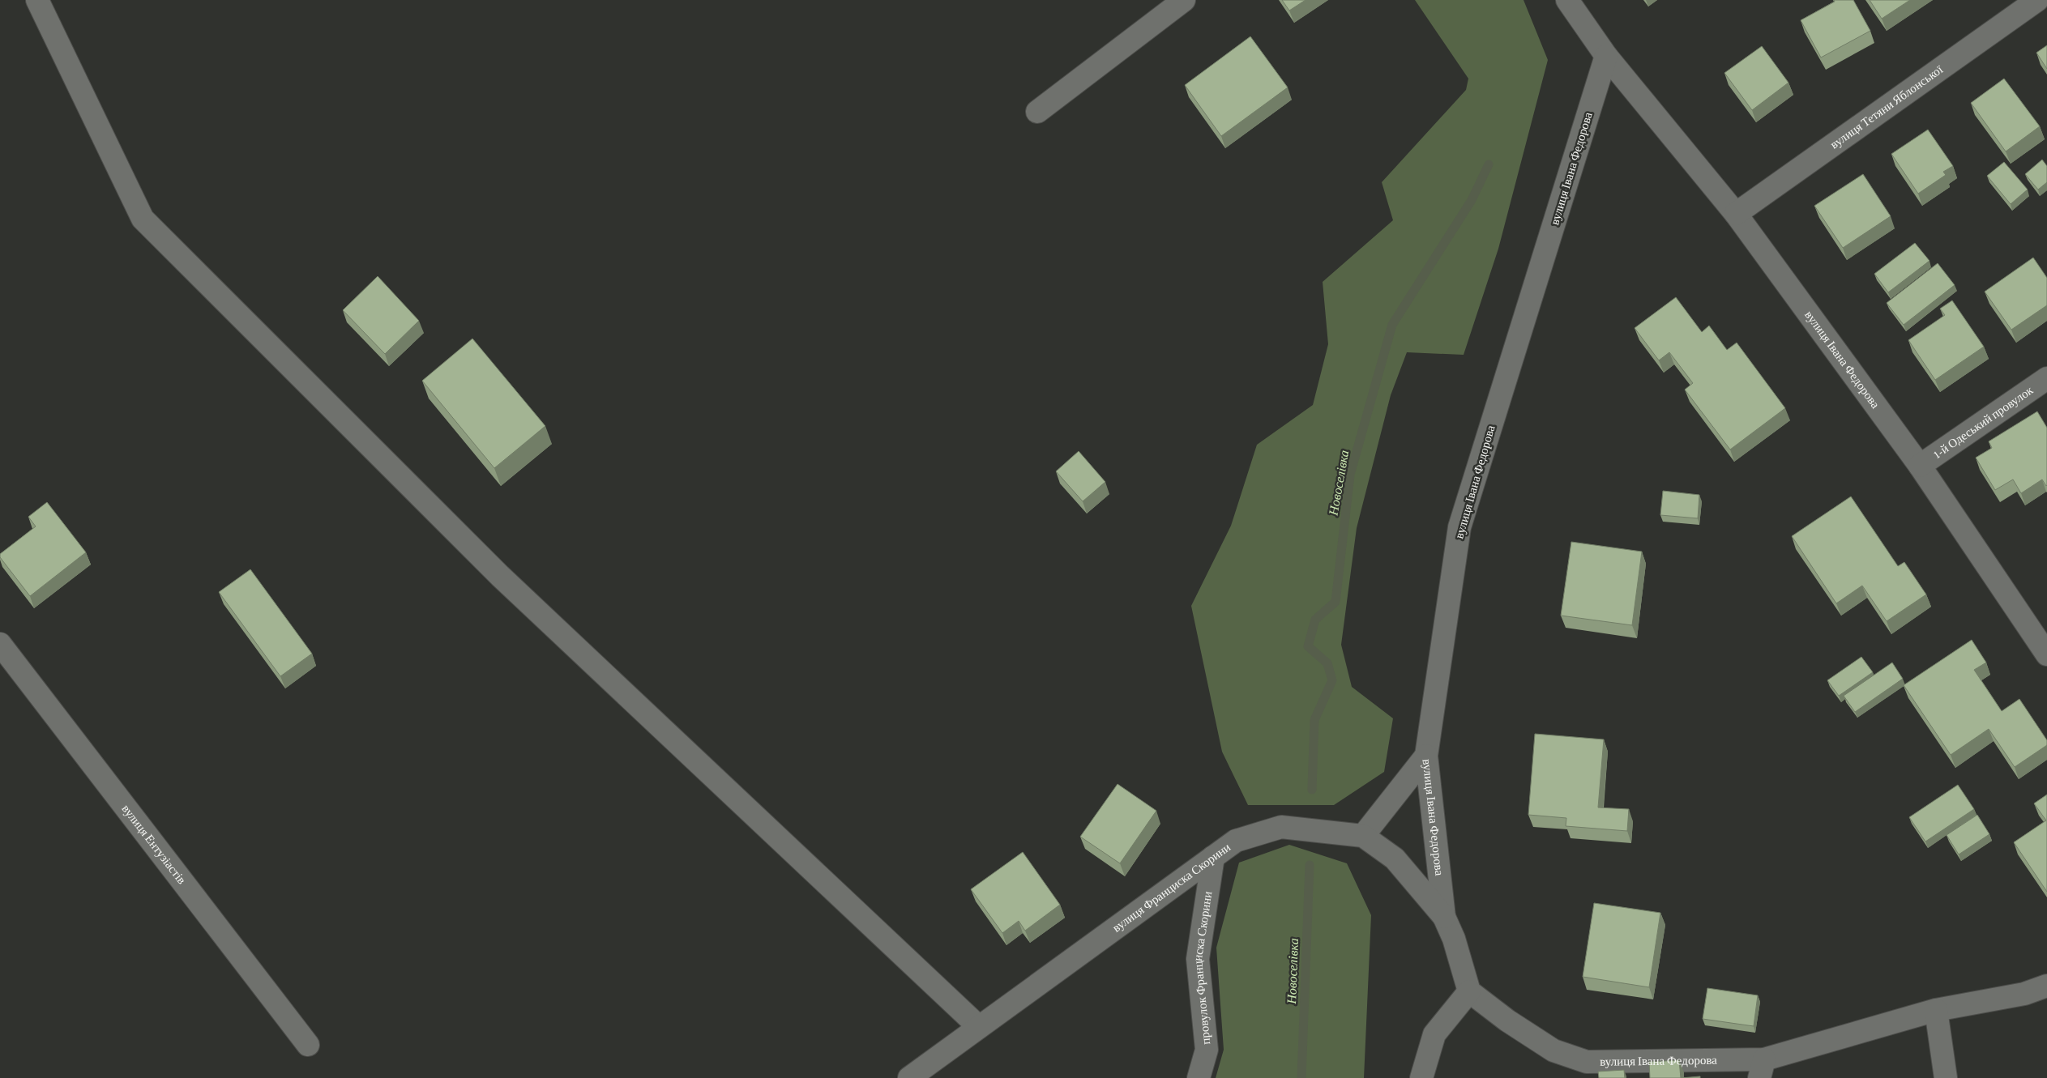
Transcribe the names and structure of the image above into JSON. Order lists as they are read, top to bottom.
{
  "streets": {
    "street": [
      "вулиця Тетяни Яблонської",
      "вулиця Івана Федорова",
      "1-й Одеський провулок",
      "вулиця Ентузіастів",
      "вулиця Франциска Скорини",
      "провулок Франциска Скорини"
    ]
  },
  "crossings": [
    ["вулиця Тетяни Яблонської", "вулиця Івана Федорова"],
    ["вулиця Івана Федорова", "1-й Одеський провулок"],
    ["вулиця Івана Федорова", "вулиця Франциска Скорини"],
    ["вулиця Франциска Скорини", "провулок Франциска Скорини"]
  ],
  "water": ["Новоселівка"]
}
